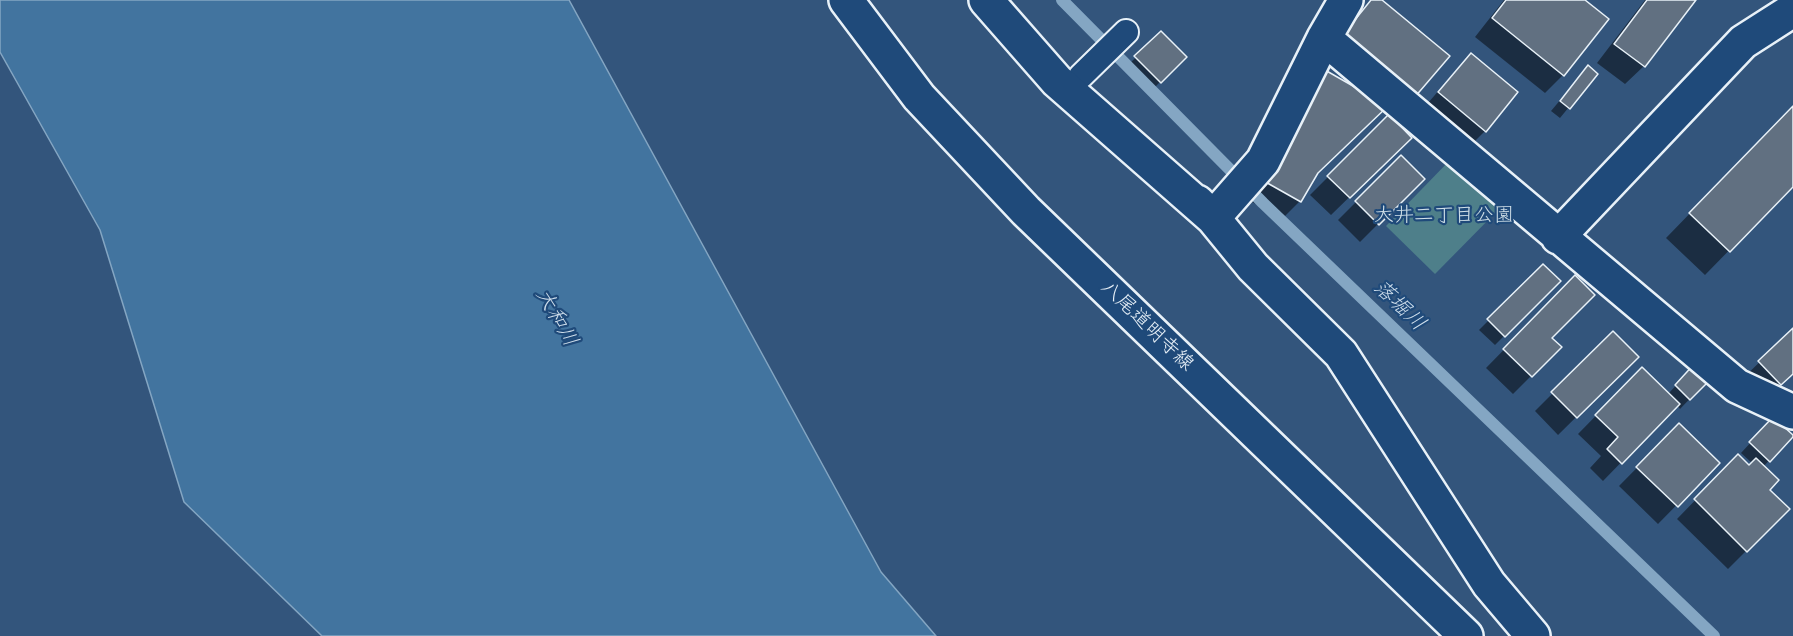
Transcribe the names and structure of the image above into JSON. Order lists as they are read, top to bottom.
{
  "streets": {
    "street": ["八尾道明寺線"]
  },
  "water": ["落堀川", "大和川"],
  "parks": ["大井二丁目公園"]
}
